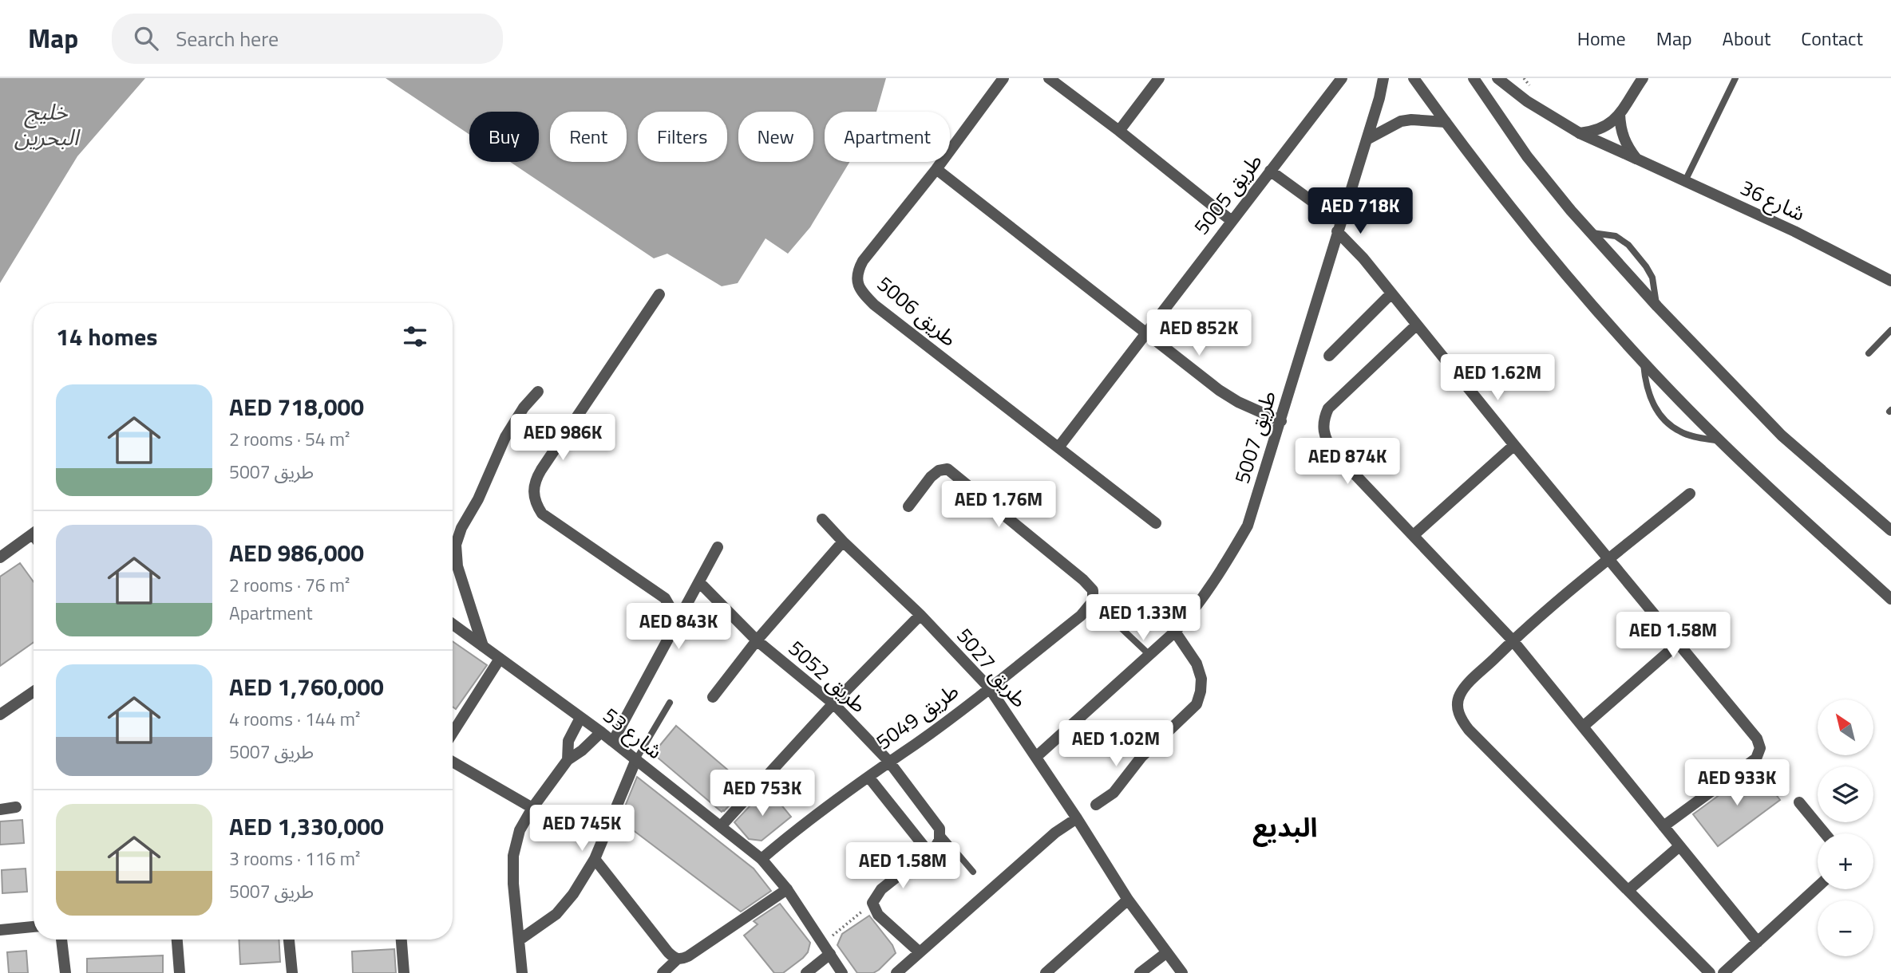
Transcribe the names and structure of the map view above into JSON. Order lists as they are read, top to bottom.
{
  "streets": {
    "street": [
      "طريق 5005",
      "شارع 36",
      "طريق 5006",
      "طريق 5007",
      "طريق 5027",
      "طريق 5052",
      "طريق 5049",
      "شارع 53"
    ]
  },
  "crossings": [
    ["طريق 5005", "طريق 5006"],
    ["طريق 5007", "طريق 5027"],
    ["طريق 5027", "طريق 5049"],
    ["طريق 5052", "طريق 5049"],
    ["طريق 5049", "شارع 53"]
  ],
  "districts": ["البديع"],
  "water": ["خليج البحرين"],
  "north": "top left",
  "page": {
    "header": "Map",
    "search": "Search here",
    "nav": [
      "Home",
      "Map",
      "About",
      "Contact"
    ],
    "chip": [
      "Buy",
      "Rent",
      "Filters",
      "New",
      "Apartment"
    ],
    "price": [
      "AED 718K",
      "AED 852K",
      "AED 1.62M",
      "AED 986K",
      "AED 874K",
      "AED 1.76M",
      "AED 1.33M",
      "AED 843K",
      "AED 1.58M",
      "AED 1.02M",
      "AED 933K",
      "AED 753K",
      "AED 745K",
      "AED 1.58M"
    ],
    "heading": "14 homes",
    "list": [
      {
        "name": "AED 718,000",
        "note": "2 rooms · 54 m² · طريق 5007"
      },
      {
        "name": "AED 986,000",
        "note": "2 rooms · 76 m² · Apartment"
      },
      {
        "name": "AED 1,760,000",
        "note": "4 rooms · 144 m² · طريق 5007"
      },
      {
        "name": "AED 1,330,000",
        "note": "3 rooms · 116 m² · طريق 5007"
      }
    ],
    "map_buttons": ["+", "−"]
  }
}
